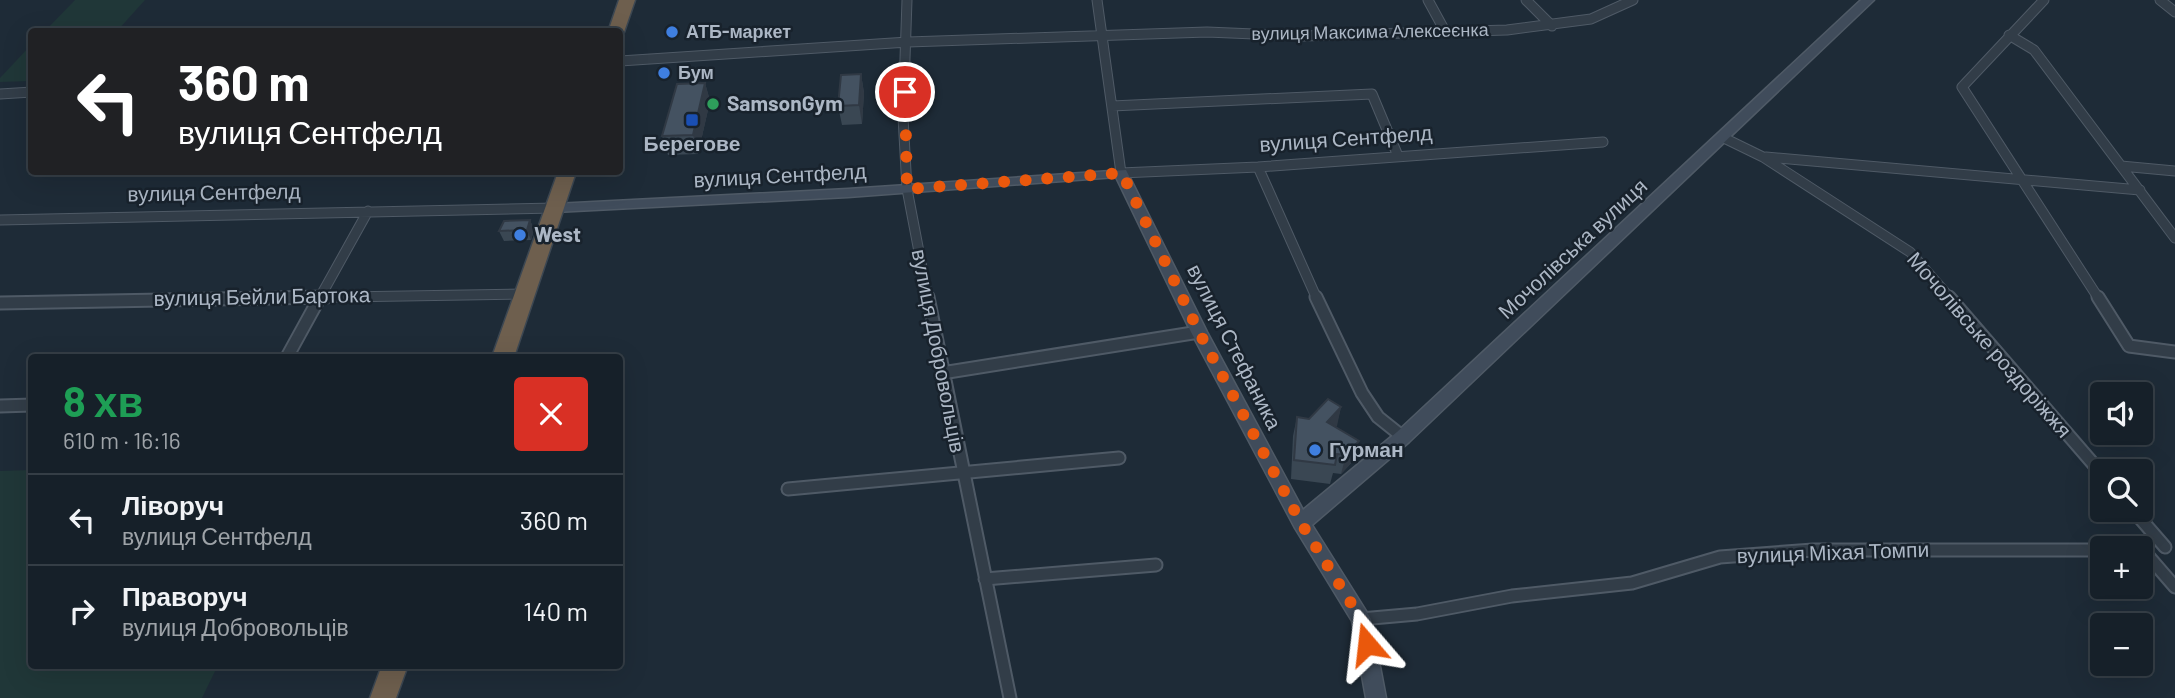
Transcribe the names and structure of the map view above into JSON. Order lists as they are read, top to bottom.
{
  "streets": {
    "main road": ["вулиця Сентфелд", "Мочолівська вулиця", "вулиця Стефаника"],
    "street": [
      "вулиця Максима Алексеєнка",
      "вулиця Бейли Бартока",
      "Мочолівське роздоріжжя",
      "вулиця Добровольців",
      "вулиця Міхая Томпи"
    ]
  },
  "crossings": [
    ["вулиця Максима Алексеєнка", "вулиця Стефаника"],
    ["вулиця Максима Алексеєнка", "вулиця Добровольців"],
    ["вулиця Сентфелд", "вулиця Стефаника"],
    ["вулиця Сентфелд", "вулиця Добровольців"],
    ["Мочолівська вулиця", "Мочолівське роздоріжжя"],
    ["Мочолівська вулиця", "вулиця Стефаника"],
    ["вулиця Стефаника", "вулиця Міхая Томпи"]
  ],
  "places": {
    "other": [
      "АТБ-маркет",
      "Бум",
      "SamsonGym",
      "West",
      "Гурман"
    ],
    "transit": ["Берегове"]
  },
  "page": {
    "turn": ["360 m", "вулиця Сентфелд"],
    "heading": ["8 хв", "610 m · 16:16"],
    "map_buttons": ["+", "−"],
    "list": [
      {
        "name": "Ліворуч",
        "note": "вулиця Сентфелд",
        "value": "360 m"
      },
      {
        "name": "Праворуч",
        "note": "вулиця Добровольців",
        "value": "140 m"
      }
    ]
  }
}
